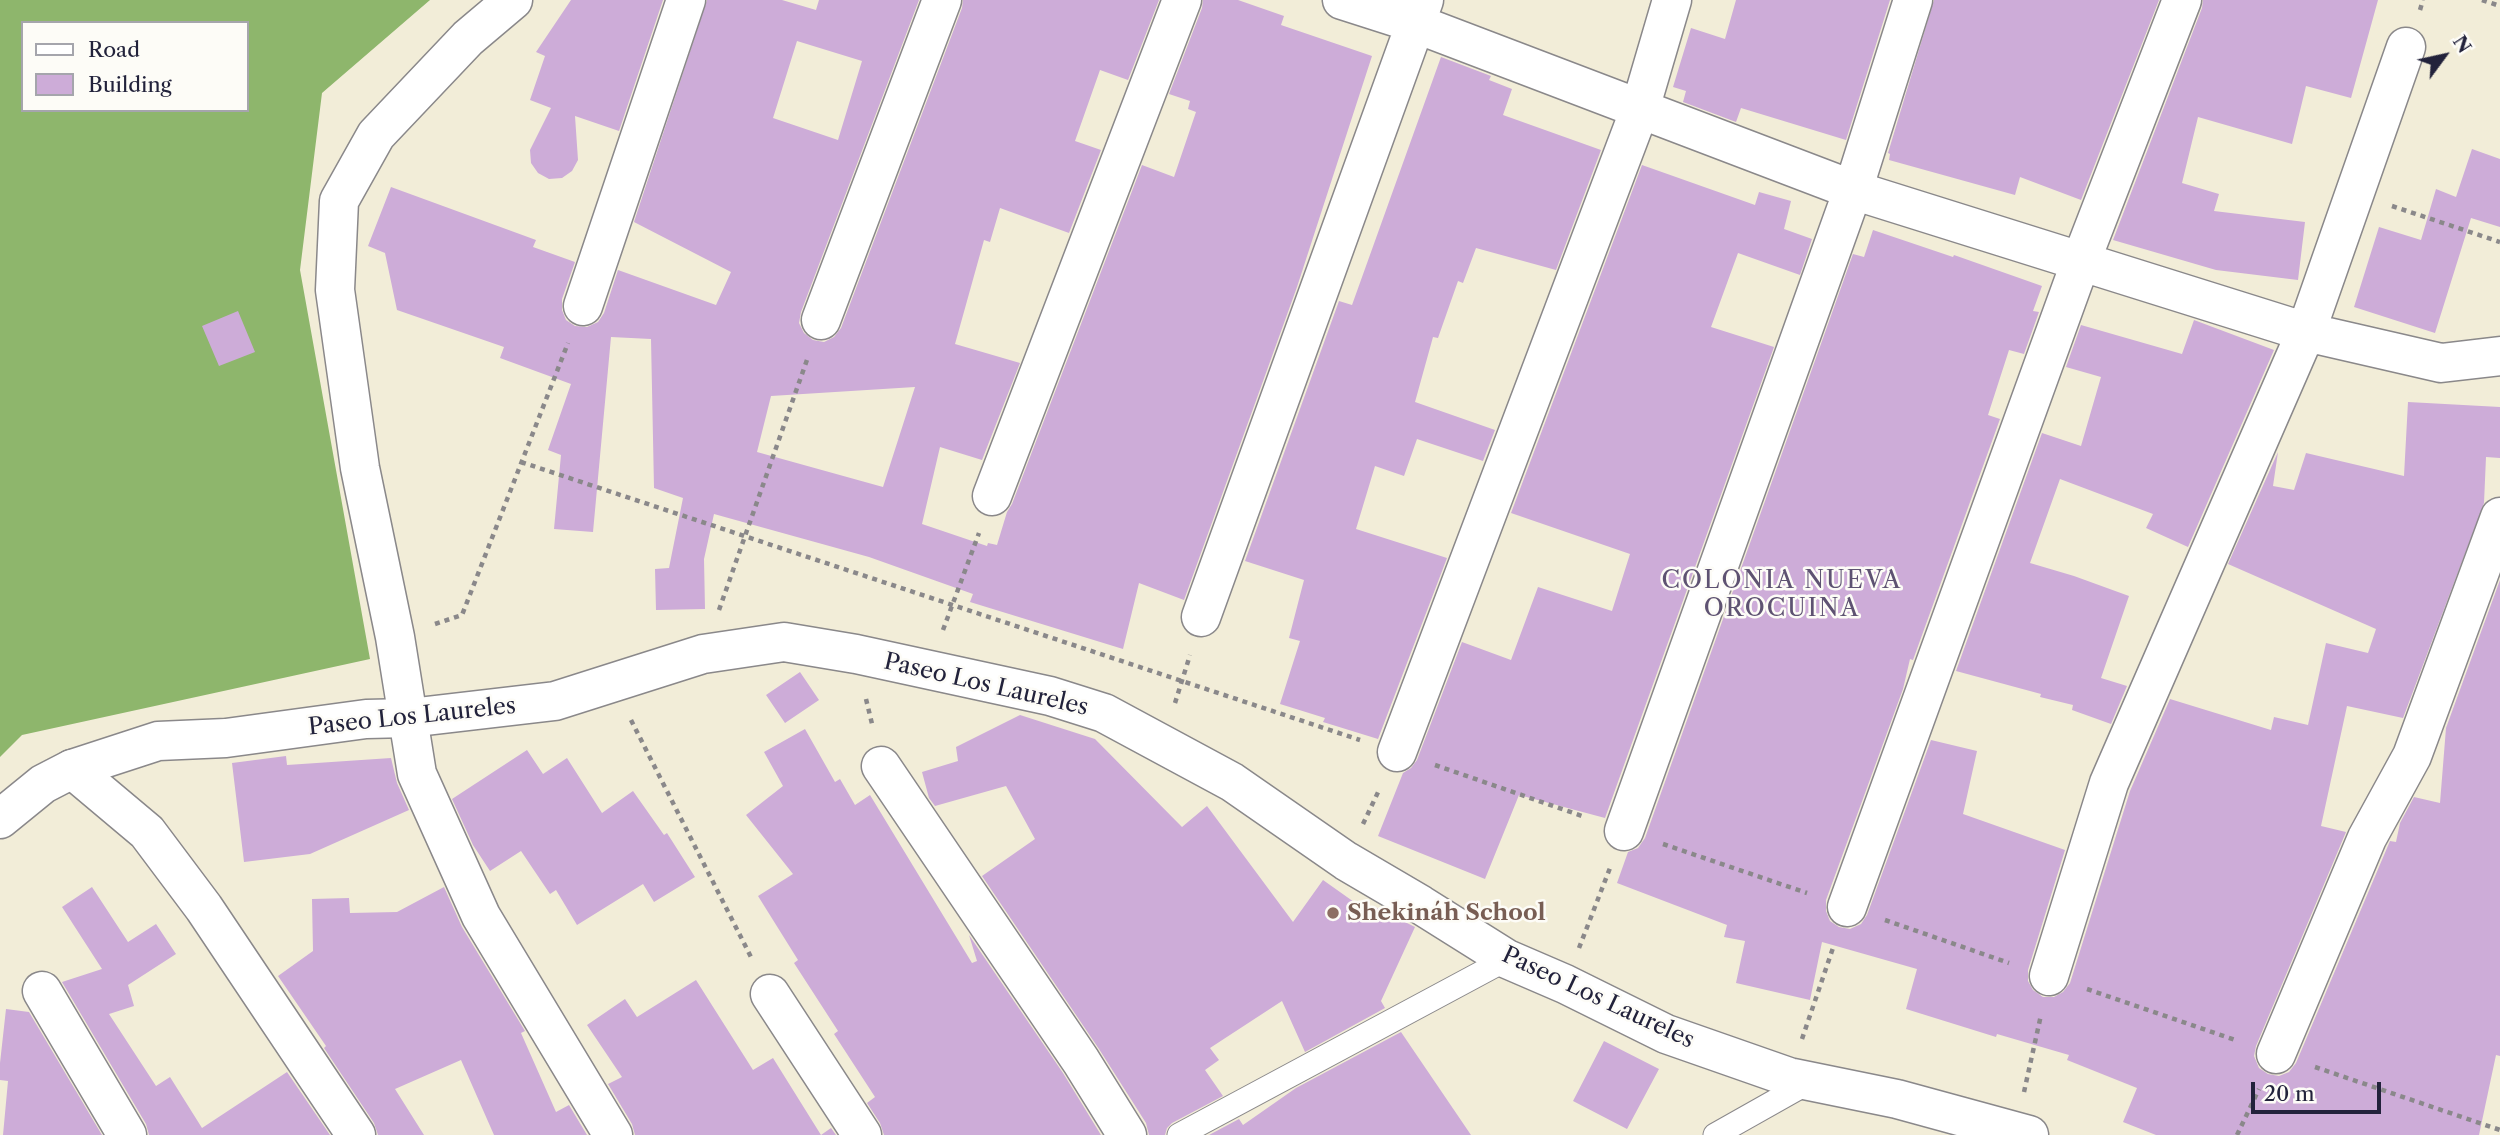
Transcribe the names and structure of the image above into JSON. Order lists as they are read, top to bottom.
{
  "streets": {
    "street": ["Paseo Los Laureles"]
  },
  "districts": ["COLONIA NUEVA OROCUINA"],
  "places": ["Shekináh School"],
  "legend": ["Road", "Building"],
  "scale_bar": "20 m",
  "north": "top right"
}
